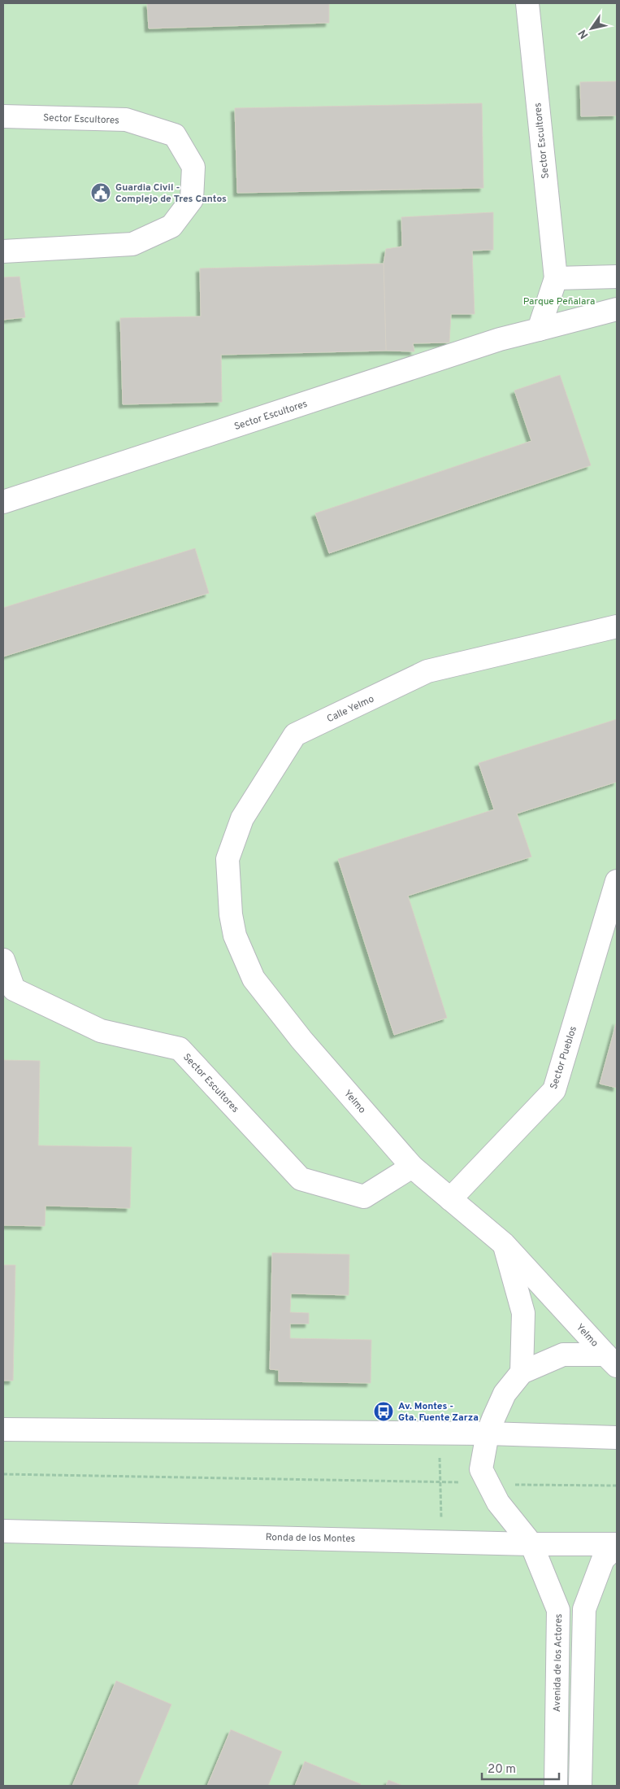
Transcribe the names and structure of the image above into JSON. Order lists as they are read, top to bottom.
{
  "streets": {
    "street": [
      "Sector Escultores",
      "Calle Yelmo",
      "Sector Pueblos",
      "Yelmo",
      "Ronda de los Montes",
      "Avenida de los Actores"
    ]
  },
  "crossings": [
    ["Sector Escultores", "Yelmo"],
    ["Calle Yelmo", "Yelmo"],
    ["Sector Pueblos", "Yelmo"],
    ["Ronda de los Montes", "Avenida de los Actores"]
  ],
  "parks": ["Parque Peñalara"],
  "places": {
    "public building": ["Guardia Civil - Complejo de Tres Cantos"],
    "bus stop": ["Av. Montes - Gta. Fuente Zarza"]
  },
  "scale_bar": "20 m",
  "north": "bottom left"
}
